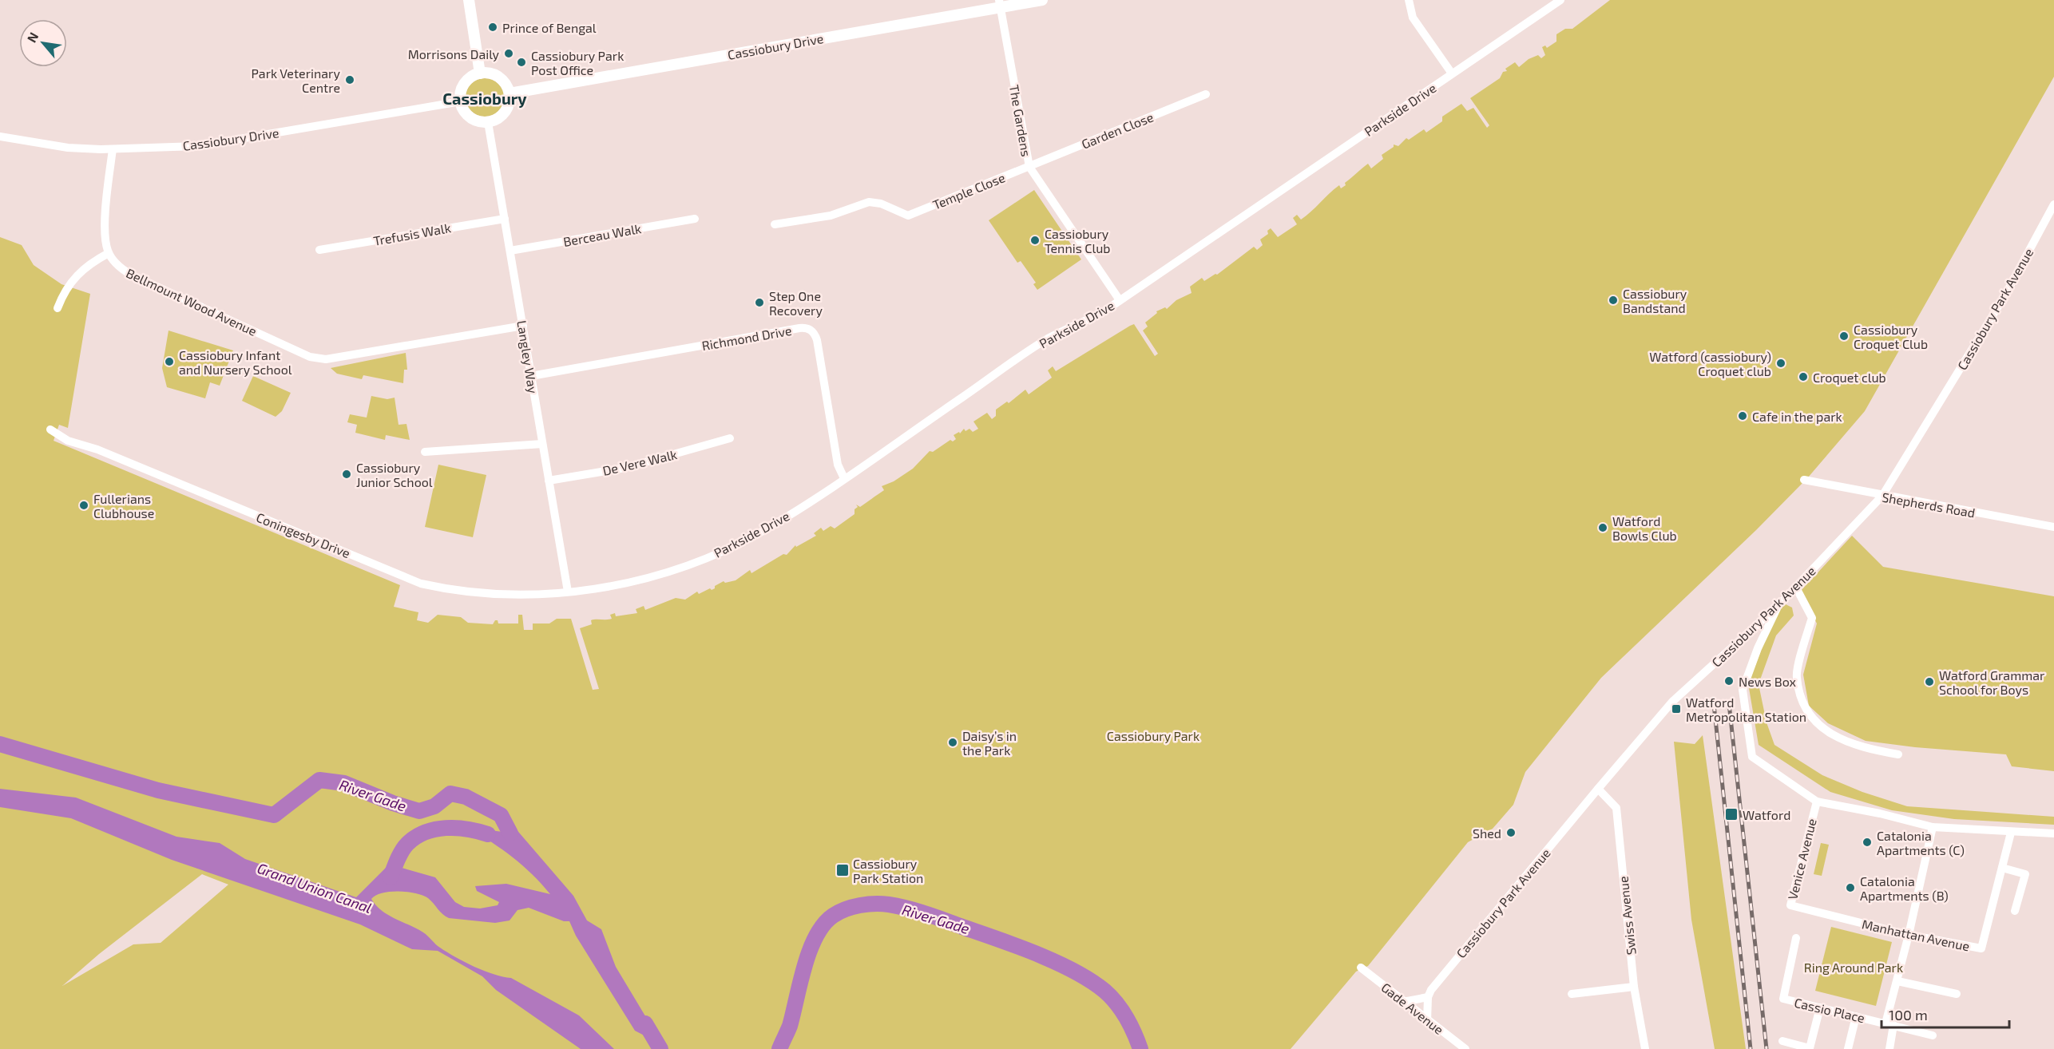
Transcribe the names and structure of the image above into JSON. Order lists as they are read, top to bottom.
{
  "streets": {
    "street": [
      "Cassiobury Drive",
      "Parkside Drive",
      "The Gardens",
      "Garden Close",
      "Temple Close",
      "Trefusis Walk",
      "Berceau Walk",
      "Bellmount Wood Avenue",
      "Cassiobury Park Avenue",
      "Richmond Drive",
      "Langley Way",
      "De Vere Walk",
      "Shepherds Road",
      "Coningesby Drive",
      "Venice Avenue",
      "Swiss Avenue",
      "Manhattan Avenue",
      "Gade Avenue",
      "Cassio Place"
    ]
  },
  "crossings": [
    ["Cassiobury Drive", "The Gardens"],
    ["Cassiobury Drive", "Langley Way"],
    ["Parkside Drive", "The Gardens"],
    ["Parkside Drive", "Richmond Drive"],
    ["Parkside Drive", "Langley Way"],
    ["Parkside Drive", "Coningesby Drive"],
    ["The Gardens", "Garden Close"],
    ["The Gardens", "Temple Close"],
    ["Garden Close", "Temple Close"],
    ["Trefusis Walk", "Langley Way"],
    ["Berceau Walk", "Langley Way"],
    ["Bellmount Wood Avenue", "Langley Way"],
    ["Cassiobury Park Avenue", "Shepherds Road"],
    ["Cassiobury Park Avenue", "Swiss Avenue"],
    ["Richmond Drive", "Langley Way"],
    ["Langley Way", "De Vere Walk"],
    ["Langley Way", "Coningesby Drive"],
    ["Venice Avenue", "Manhattan Avenue"]
  ],
  "districts": ["Cassiobury"],
  "water": ["River Gade", "Grand Union Canal"],
  "parks": ["Cassiobury Park", "Ring Around Park"],
  "places": {
    "other": [
      "Prince of Bengal",
      "Morrisons Daily",
      "Cassiobury Park Post Office",
      "Park Veterinary Centre",
      "Cassiobury Tennis Club",
      "Cassiobury Bandstand",
      "Step One Recovery",
      "Cassiobury Croquet Club",
      "Cassiobury Infant and Nursery School",
      "Watford (cassiobury) Croquet club",
      "Croquet club",
      "Cafe in the park",
      "Cassiobury Junior School",
      "Fullerians Clubhouse",
      "Watford Bowls Club",
      "News Box",
      "Watford Grammar School for Boys",
      "Daisy’s in the Park",
      "Shed",
      "Catalonia Apartments (C)",
      "Catalonia Apartments (B)"
    ],
    "transit": ["Watford Metropolitan Station", "Watford", "Cassiobury Park Station"]
  },
  "scale_bar": "100 m",
  "north": "top left"
}
